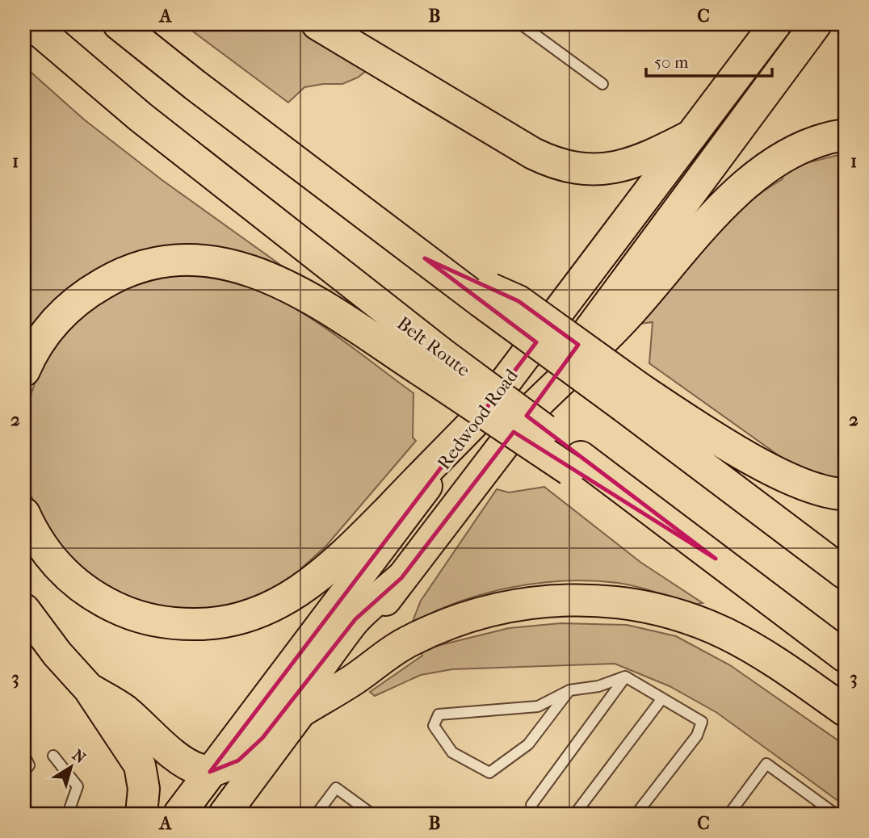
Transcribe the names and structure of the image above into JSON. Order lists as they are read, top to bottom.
{
  "streets": {
    "main road": ["Belt Route", "Redwood Road"]
  },
  "scale_bar": "50 m",
  "north": "top right",
  "grid": {
    "columns": ["A", "B", "C"],
    "rows": ["1", "2", "3"]
  }
}
